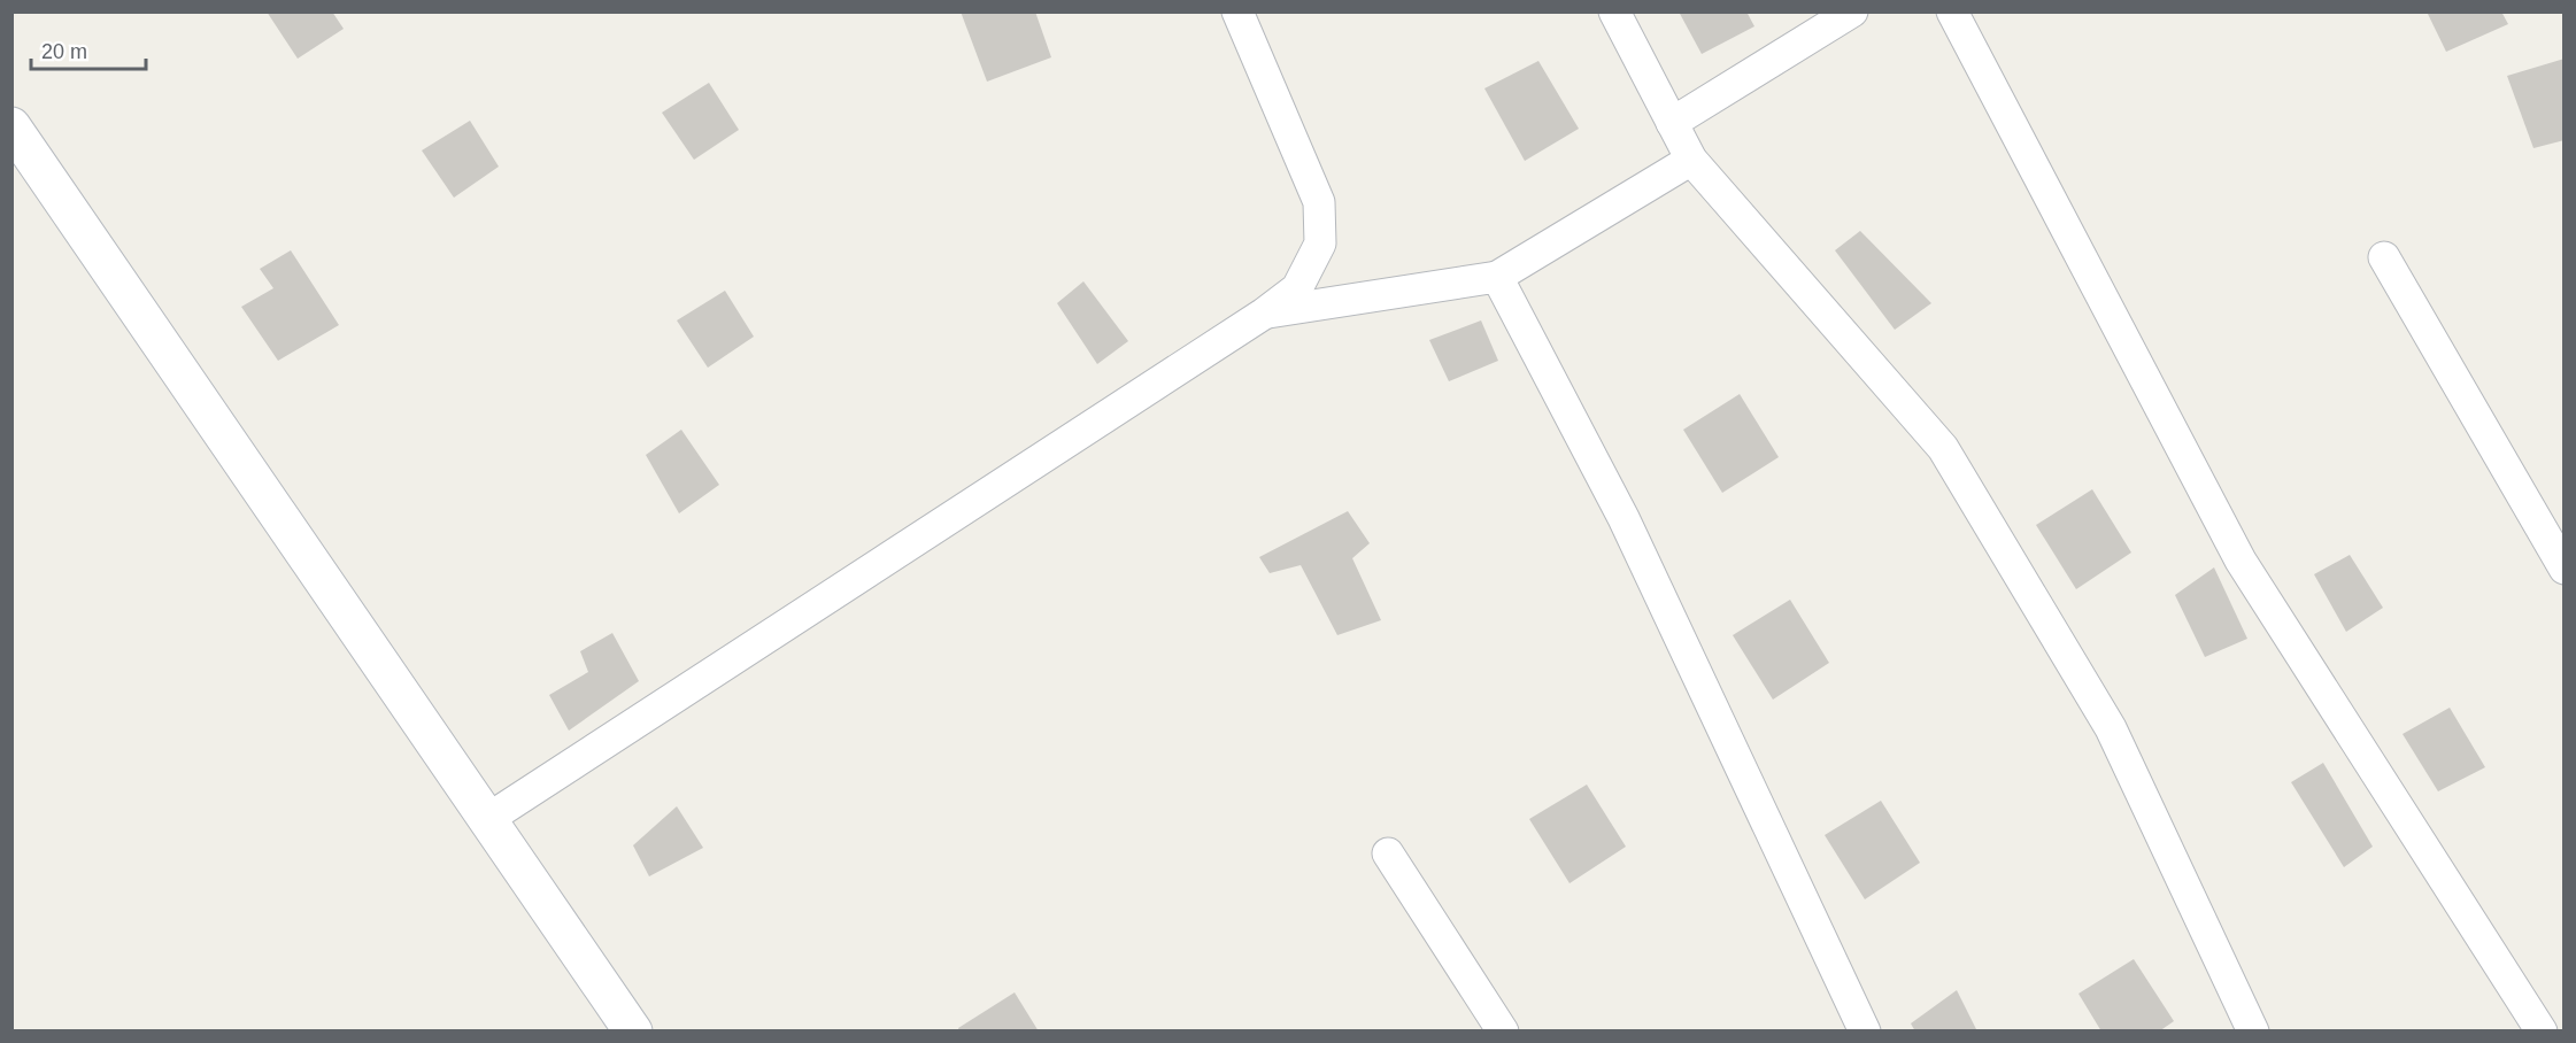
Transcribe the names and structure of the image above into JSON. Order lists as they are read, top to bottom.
{
  "scale_bar": "20 m"
}
